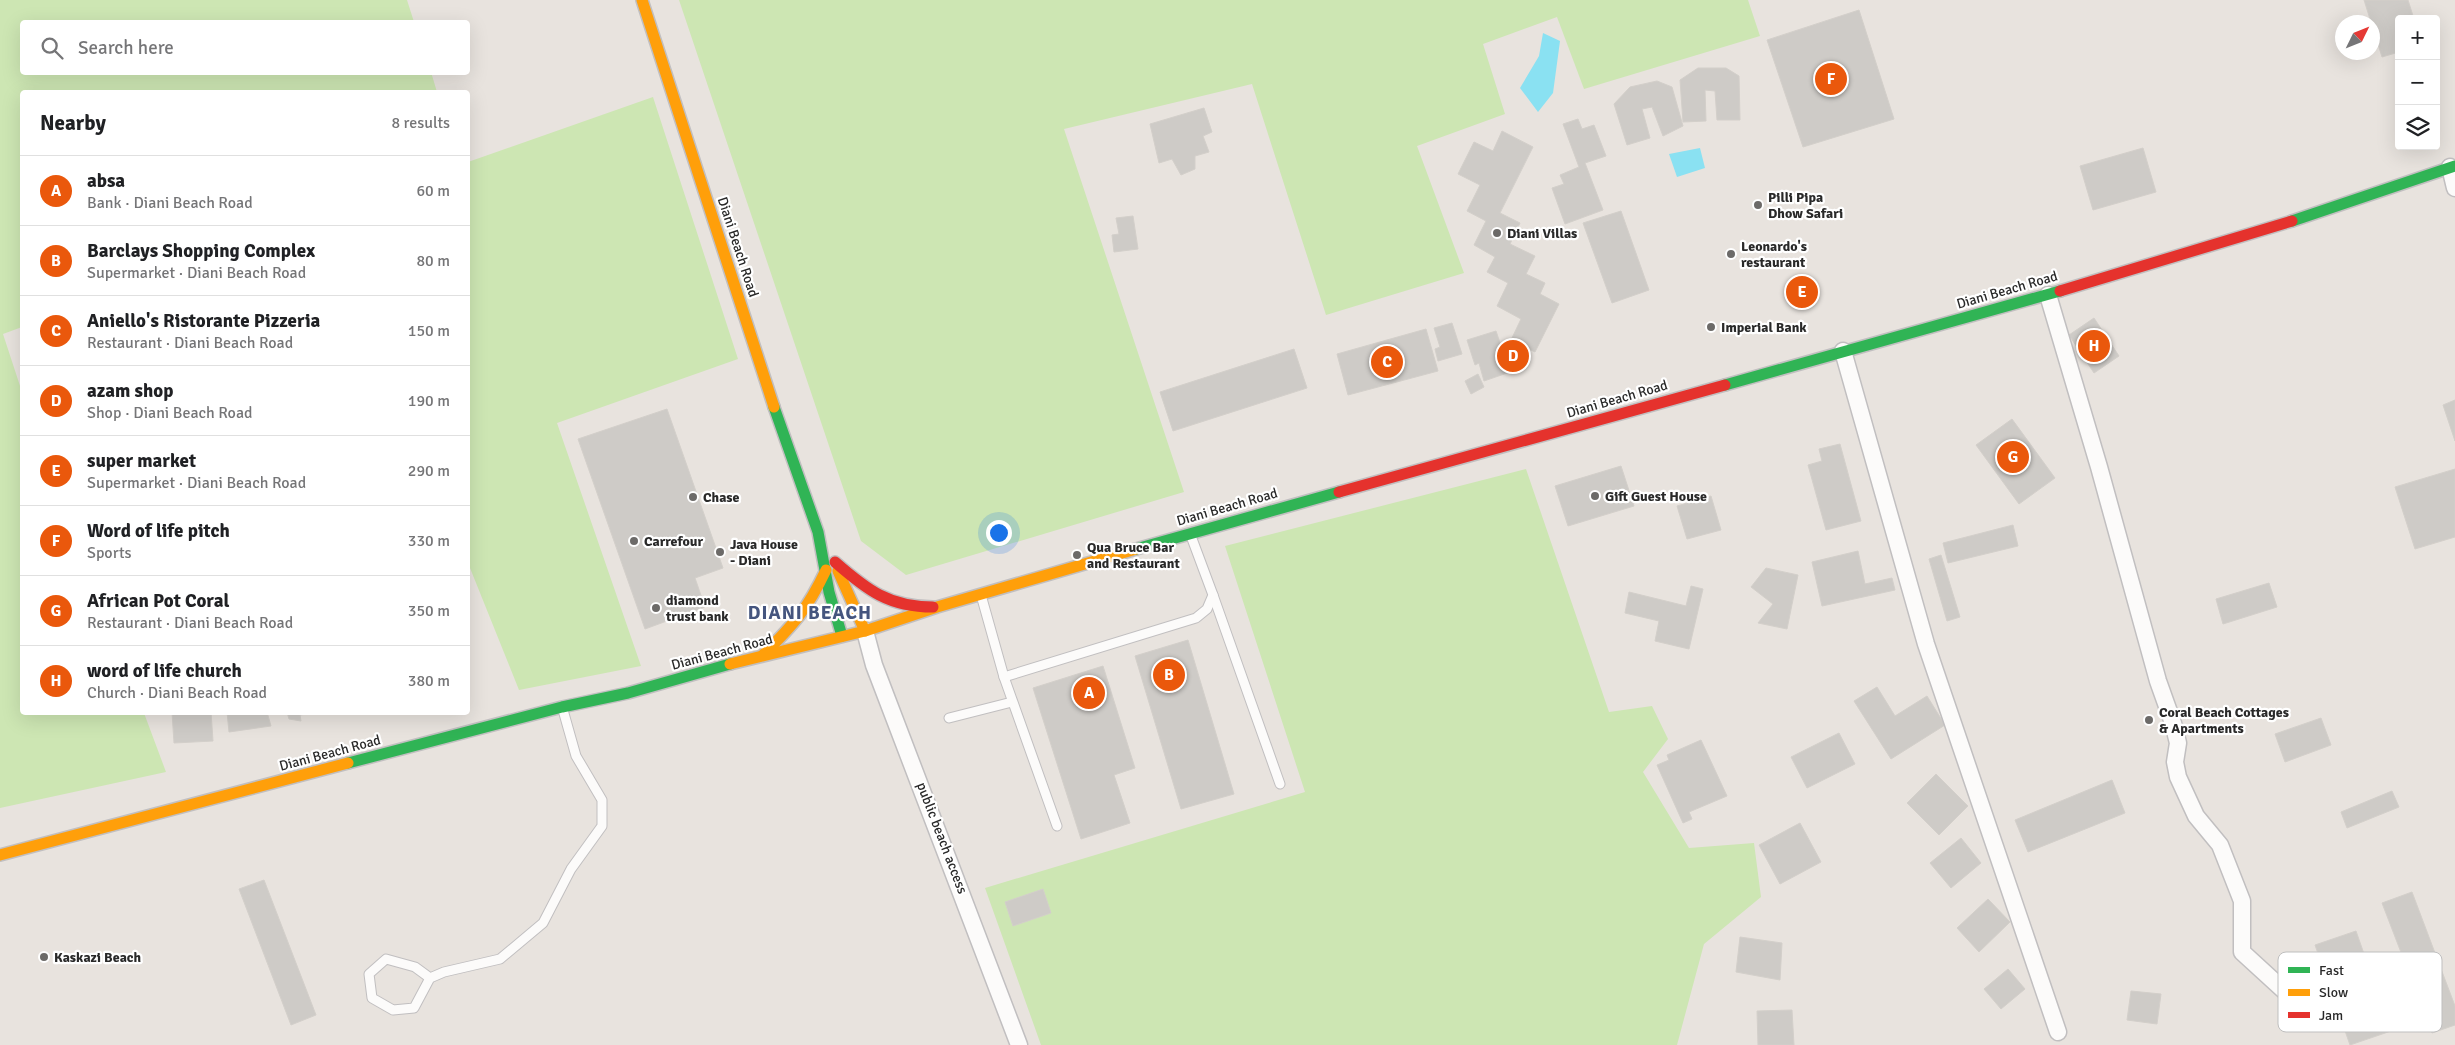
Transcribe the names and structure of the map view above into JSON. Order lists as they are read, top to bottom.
{
  "streets": {
    "main road": ["Diani Beach Road"],
    "street": ["public beach access"]
  },
  "crossings": [
    ["Diani Beach Road", "public beach access"]
  ],
  "districts": ["DIANI BEACH"],
  "places": [
    "Pilli Pipa Dhow Safari",
    "Diani Villas",
    "Leonardo's restaurant",
    "Imperial Bank",
    "Gift Guest House",
    "Chase",
    "Carrefour",
    "Java House - Diani",
    "Qua Bruce Bar and Restaurant",
    "diamond trust bank",
    "Coral Beach Cottages & Apartments",
    "Kaskazi Beach"
  ],
  "legend": ["Fast", "Slow", "Jam"],
  "north": "top right",
  "page": {
    "map_buttons": ["+", "−"],
    "search": "Search here",
    "pins": [
      "F",
      "E",
      "H",
      "D",
      "C",
      "G",
      "B",
      "A"
    ],
    "heading": ["Nearby", "8 results"],
    "list": [
      {
        "mark": "A",
        "name": "absa",
        "note": "Bank · Diani Beach Road",
        "value": "60 m"
      },
      {
        "mark": "B",
        "name": "Barclays Shopping Complex",
        "note": "Supermarket · Diani Beach Road",
        "value": "80 m"
      },
      {
        "mark": "C",
        "name": "Aniello's Ristorante Pizzeria",
        "note": "Restaurant · Diani Beach Road",
        "value": "150 m"
      },
      {
        "mark": "D",
        "name": "azam shop",
        "note": "Shop · Diani Beach Road",
        "value": "190 m"
      },
      {
        "mark": "E",
        "name": "super market",
        "note": "Supermarket · Diani Beach Road",
        "value": "290 m"
      },
      {
        "mark": "F",
        "name": "Word of life pitch",
        "note": "Sports",
        "value": "330 m"
      },
      {
        "mark": "G",
        "name": "African Pot Coral",
        "note": "Restaurant · Diani Beach Road",
        "value": "350 m"
      },
      {
        "mark": "H",
        "name": "word of life church",
        "note": "Church · Diani Beach Road",
        "value": "380 m"
      }
    ]
  }
}
